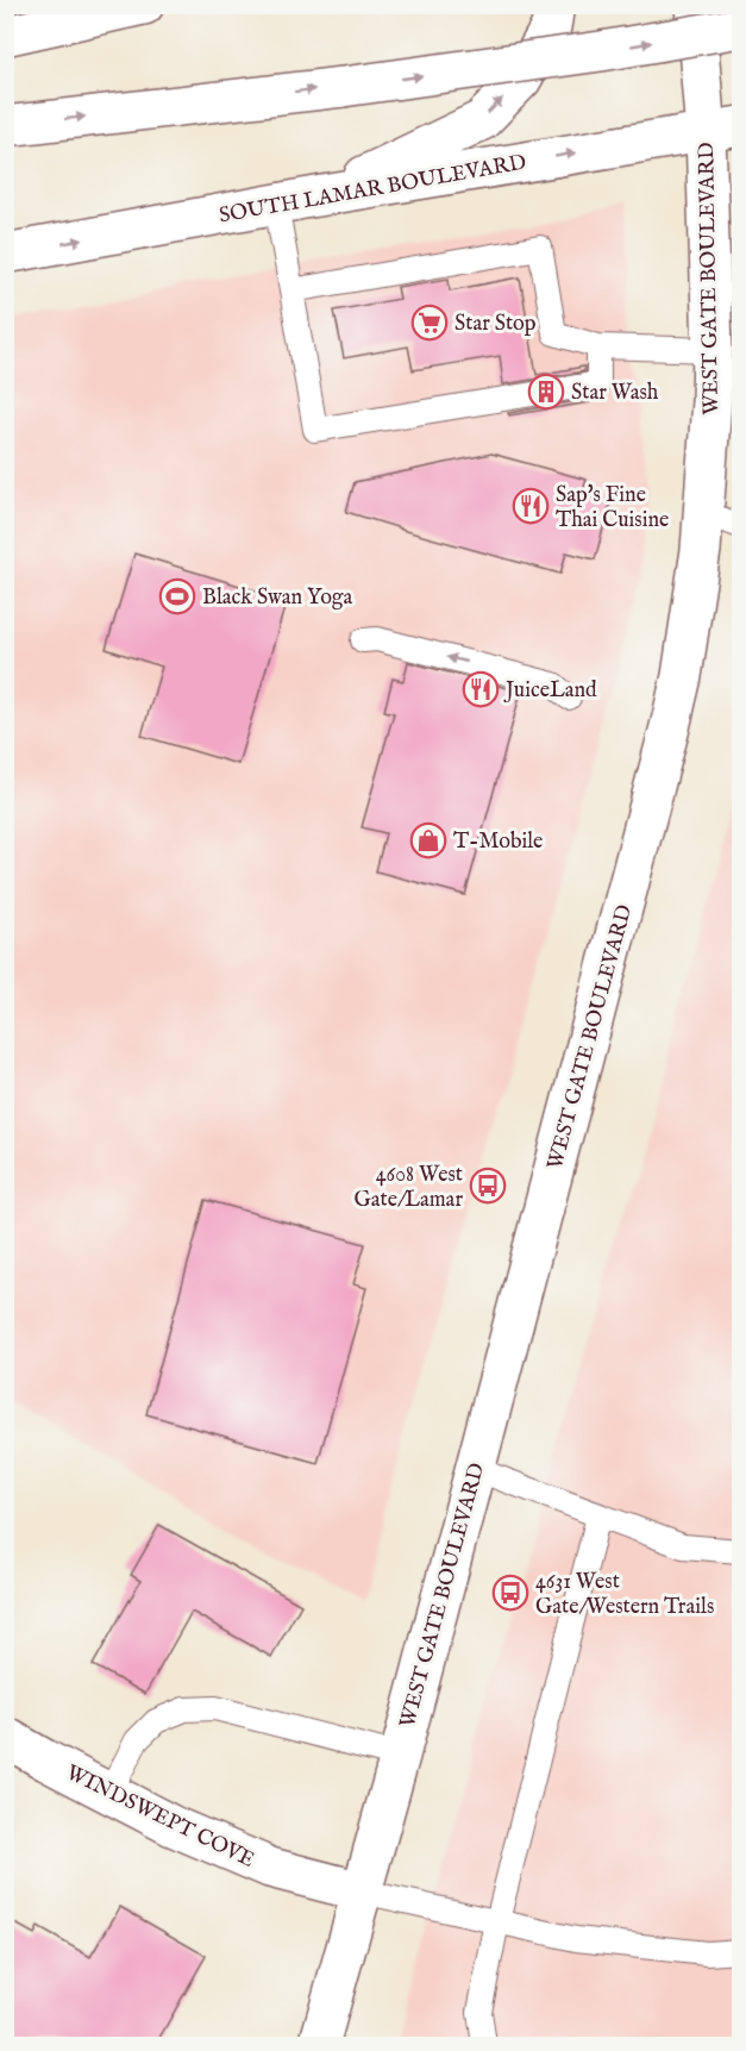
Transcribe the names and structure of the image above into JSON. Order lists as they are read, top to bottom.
{
  "streets": {
    "main road": ["SOUTH LAMAR BOULEVARD", "WEST GATE BOULEVARD", "WINDSWEPT COVE"]
  },
  "crossings": [
    ["SOUTH LAMAR BOULEVARD", "WEST GATE BOULEVARD"],
    ["WEST GATE BOULEVARD", "WINDSWEPT COVE"]
  ],
  "places": {
    "supermarket": ["Star Stop"],
    "building": ["Star Wash"],
    "restaurant": ["Sap's Fine Thai Cuisine", "JuiceLand"],
    "sports": ["Black Swan Yoga"],
    "shop": ["T-Mobile"],
    "bus stop": ["4608 West Gate/Lamar", "4631 West Gate/Western Trails"]
  }
}
